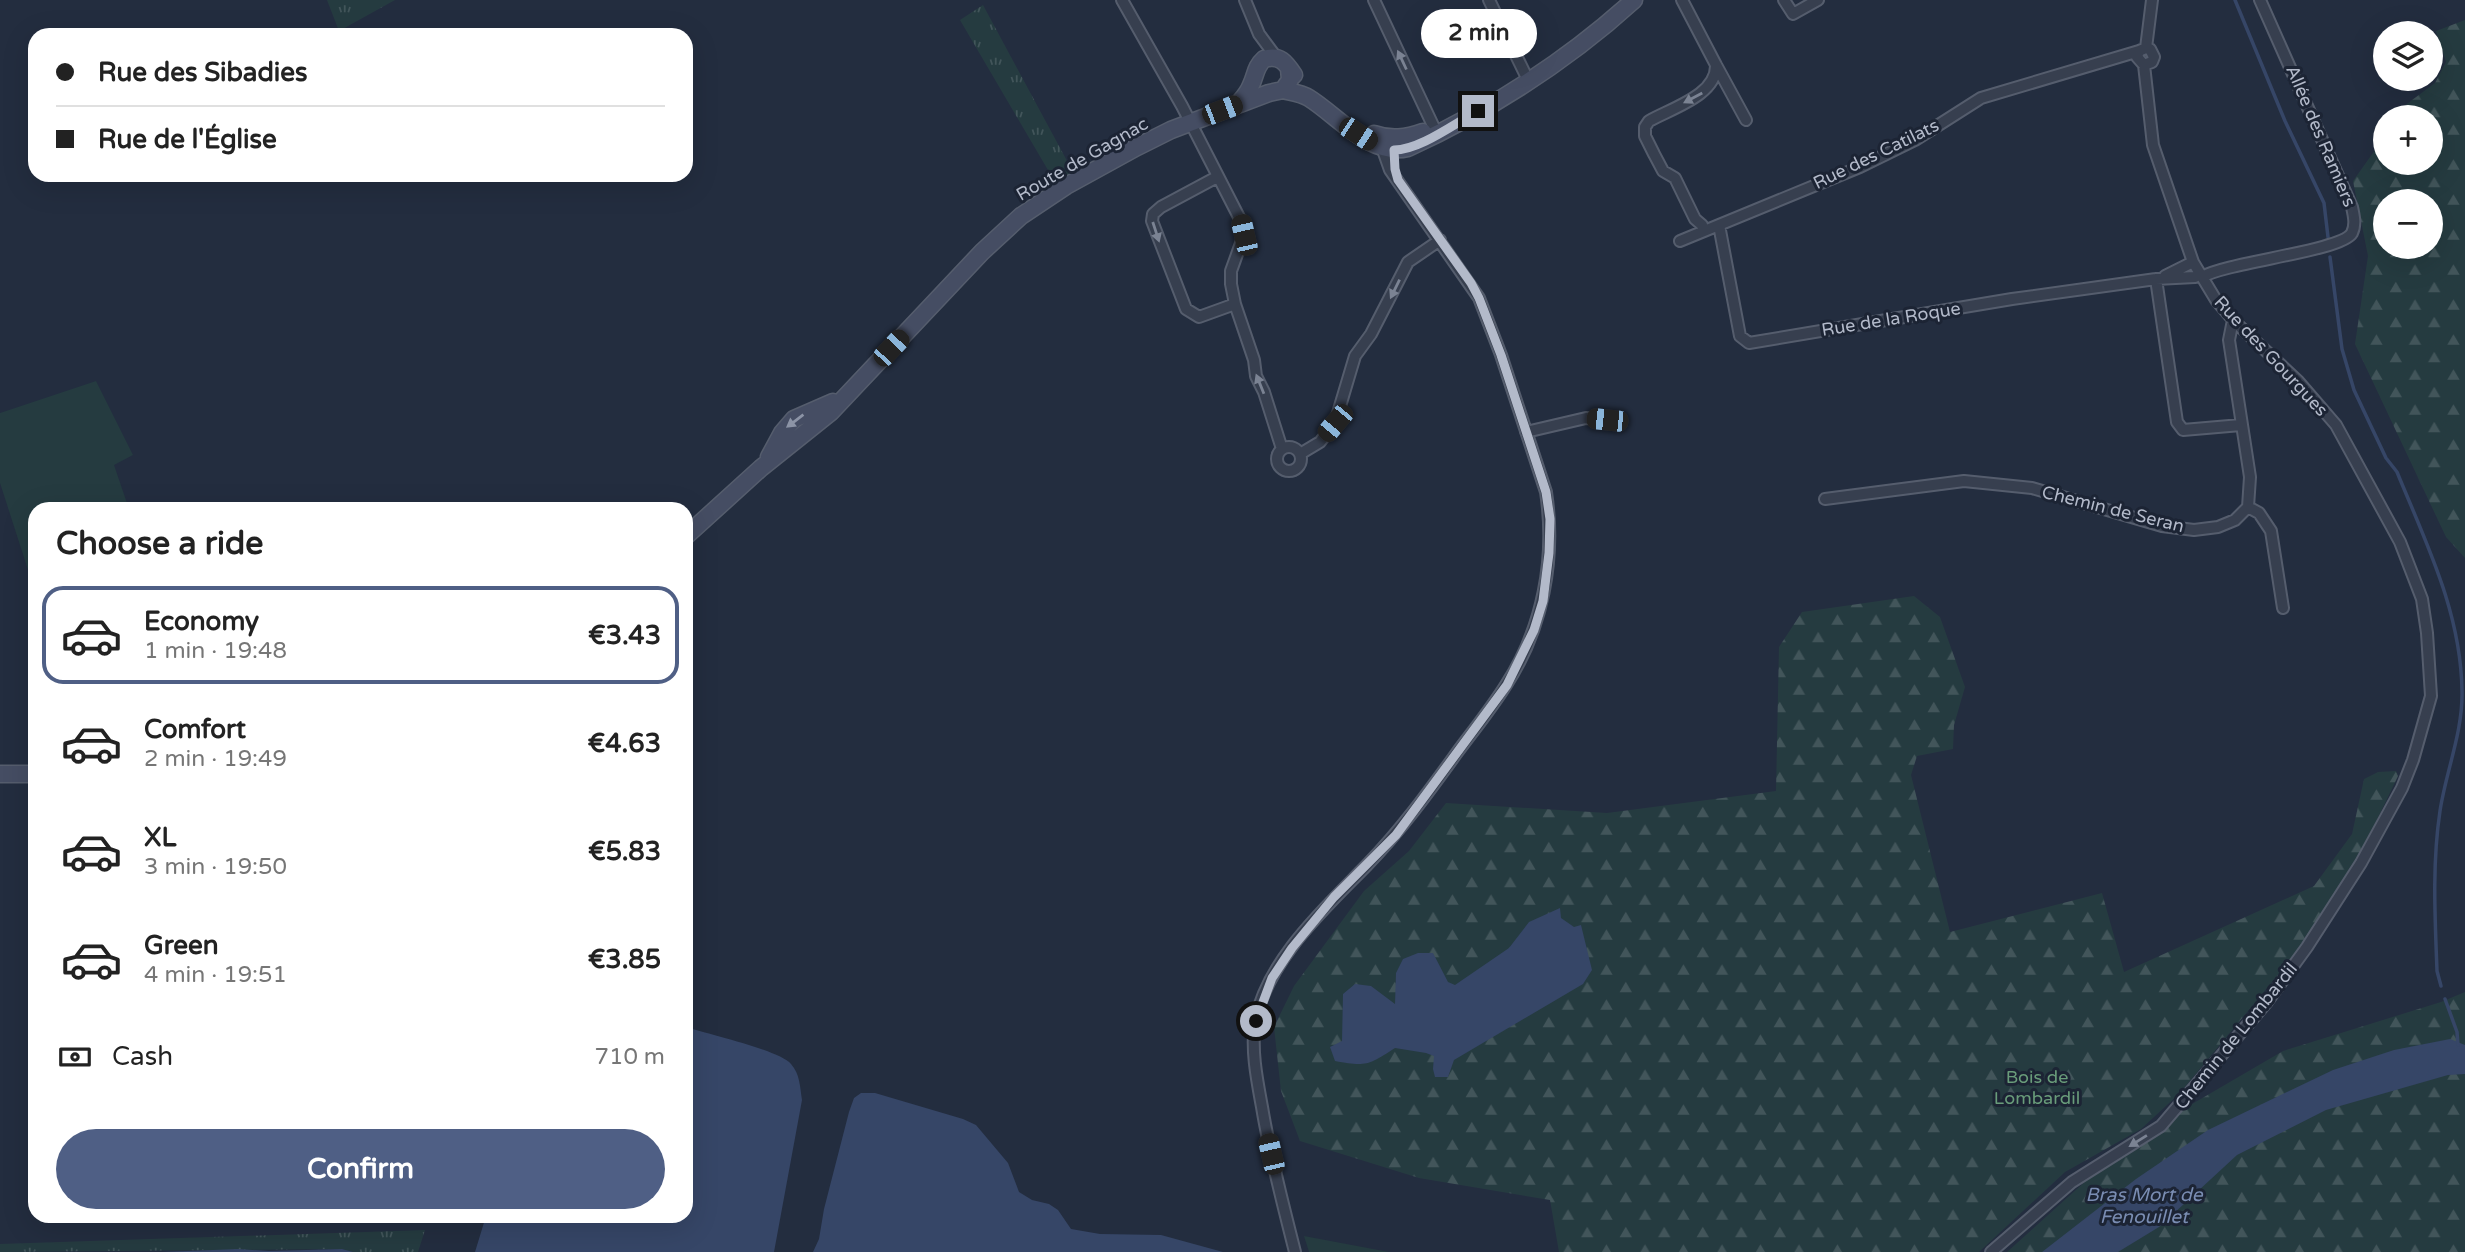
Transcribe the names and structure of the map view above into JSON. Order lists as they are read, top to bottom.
{
  "streets": {
    "main road": ["Route de Gagnac"],
    "street": [
      "Allée des Ramiers",
      "Rue des Catilats",
      "Rue de la Roque",
      "Rue des Gourgues",
      "Chemin de Seran",
      "Chemin de Lombardil"
    ]
  },
  "crossings": [
    ["Allée des Ramiers", "Rue de la Roque"],
    ["Allée des Ramiers", "Rue des Gourgues"],
    ["Rue des Catilats", "Rue de la Roque"],
    ["Rue des Catilats", "Rue des Gourgues"],
    ["Rue de la Roque", "Rue des Gourgues"],
    ["Rue des Gourgues", "Chemin de Lombardil"]
  ],
  "one_way": ["Chemin de Lombardil"],
  "water": ["Bras Mort de Fenouillet"],
  "parks": ["Bois de Lombardil"],
  "page": {
    "bubble": "2 min",
    "map_buttons": ["+", "−"],
    "banner": ["Rue des Sibadies", "Rue de l'Église"],
    "heading": "Choose a ride",
    "list": [
      {
        "name": "Economy",
        "note": "1 min · 19:48",
        "value": "€3.43"
      },
      {
        "name": "Comfort",
        "note": "2 min · 19:49",
        "value": "€4.63"
      },
      {
        "name": "XL",
        "note": "3 min · 19:50",
        "value": "€5.83"
      },
      {
        "name": "Green",
        "note": "4 min · 19:51",
        "value": "€3.85"
      }
    ],
    "pay": ["Cash", "710 m"],
    "buttons": "Confirm"
  }
}
